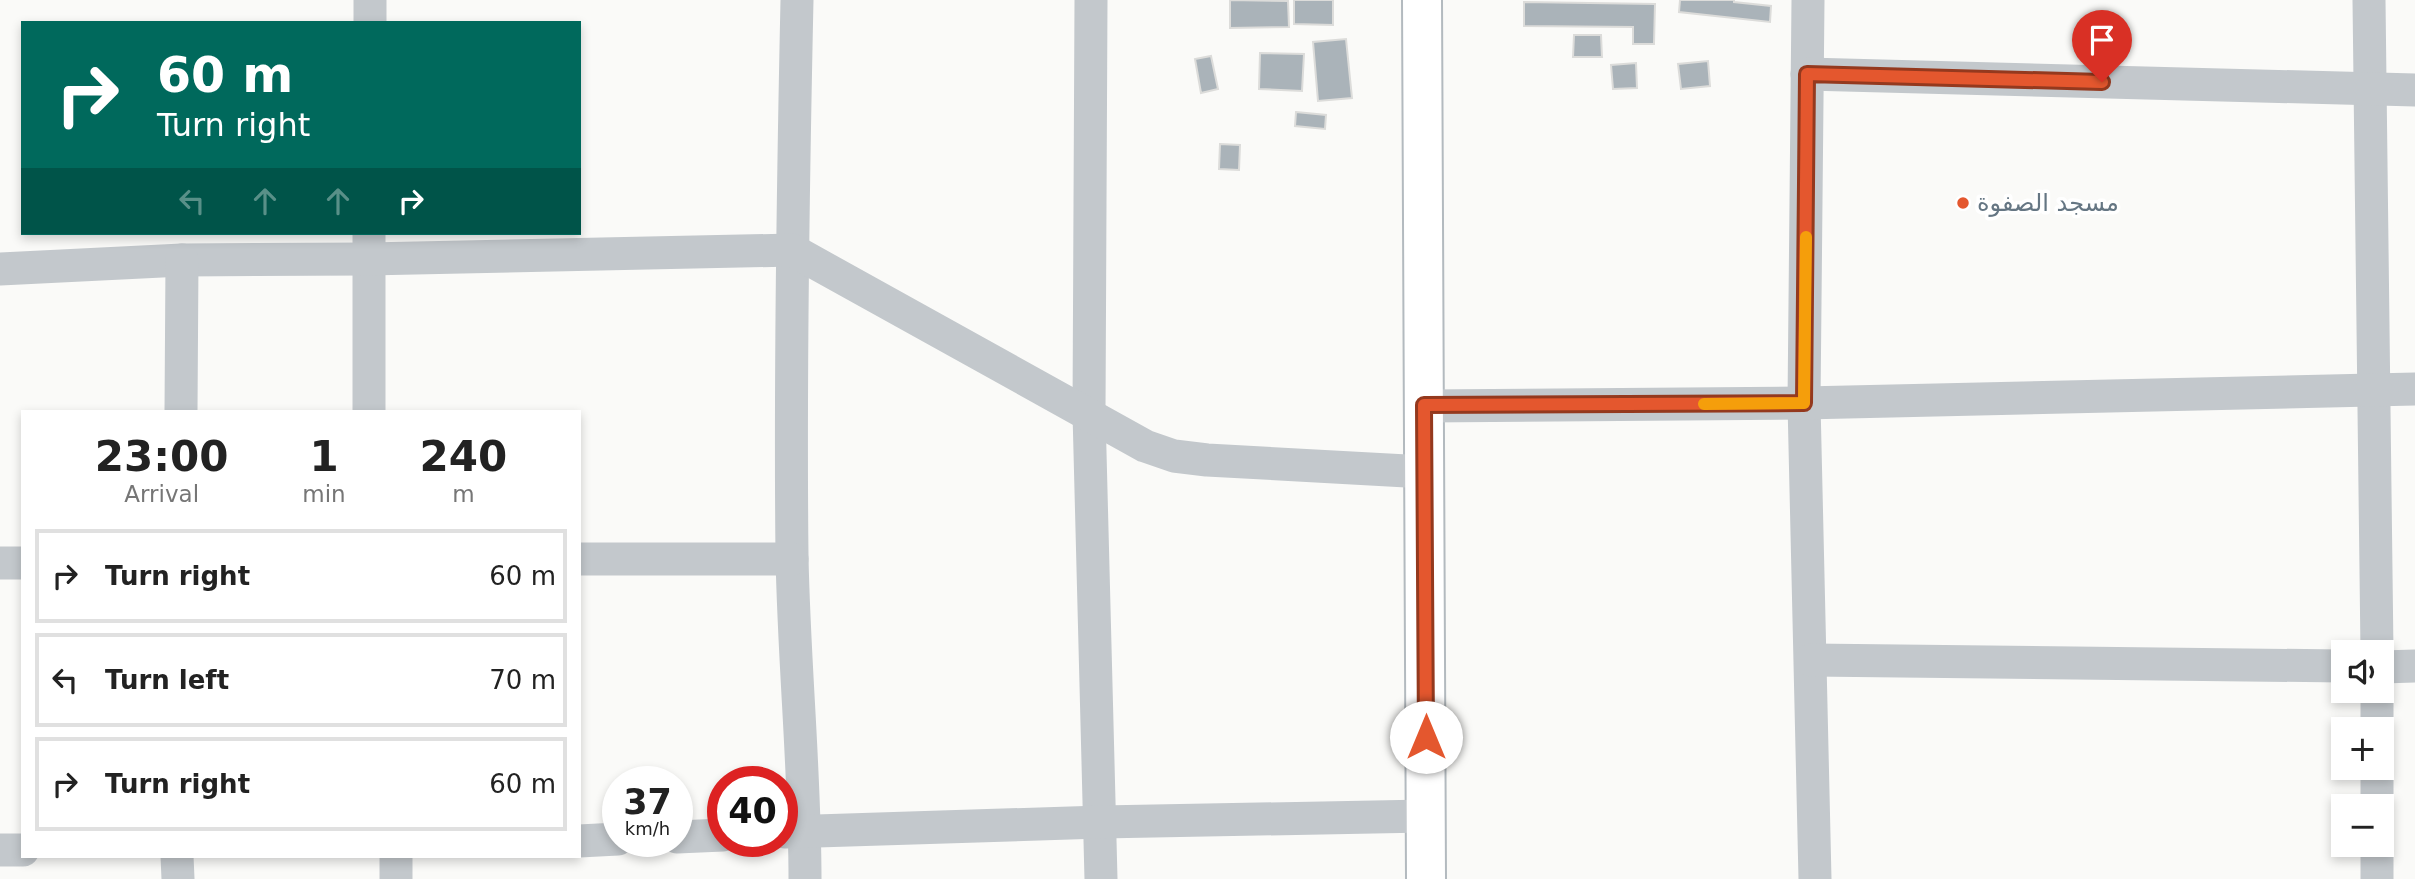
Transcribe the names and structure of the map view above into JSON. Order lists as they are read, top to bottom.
{
  "places": ["مسجد الصفوة"],
  "page": {
    "turn": ["60 m", "Turn right"],
    "eta": [
      "23:00",
      "Arrival",
      "1",
      "min",
      "240",
      "m"
    ],
    "list": [
      {
        "name": "Turn right",
        "value": "60 m"
      },
      {
        "name": "Turn left",
        "value": "70 m"
      },
      {
        "name": "Turn right",
        "value": "60 m"
      }
    ],
    "map_buttons": ["+", "−"],
    "speed": "37 km/h",
    "limit": "40"
  }
}
